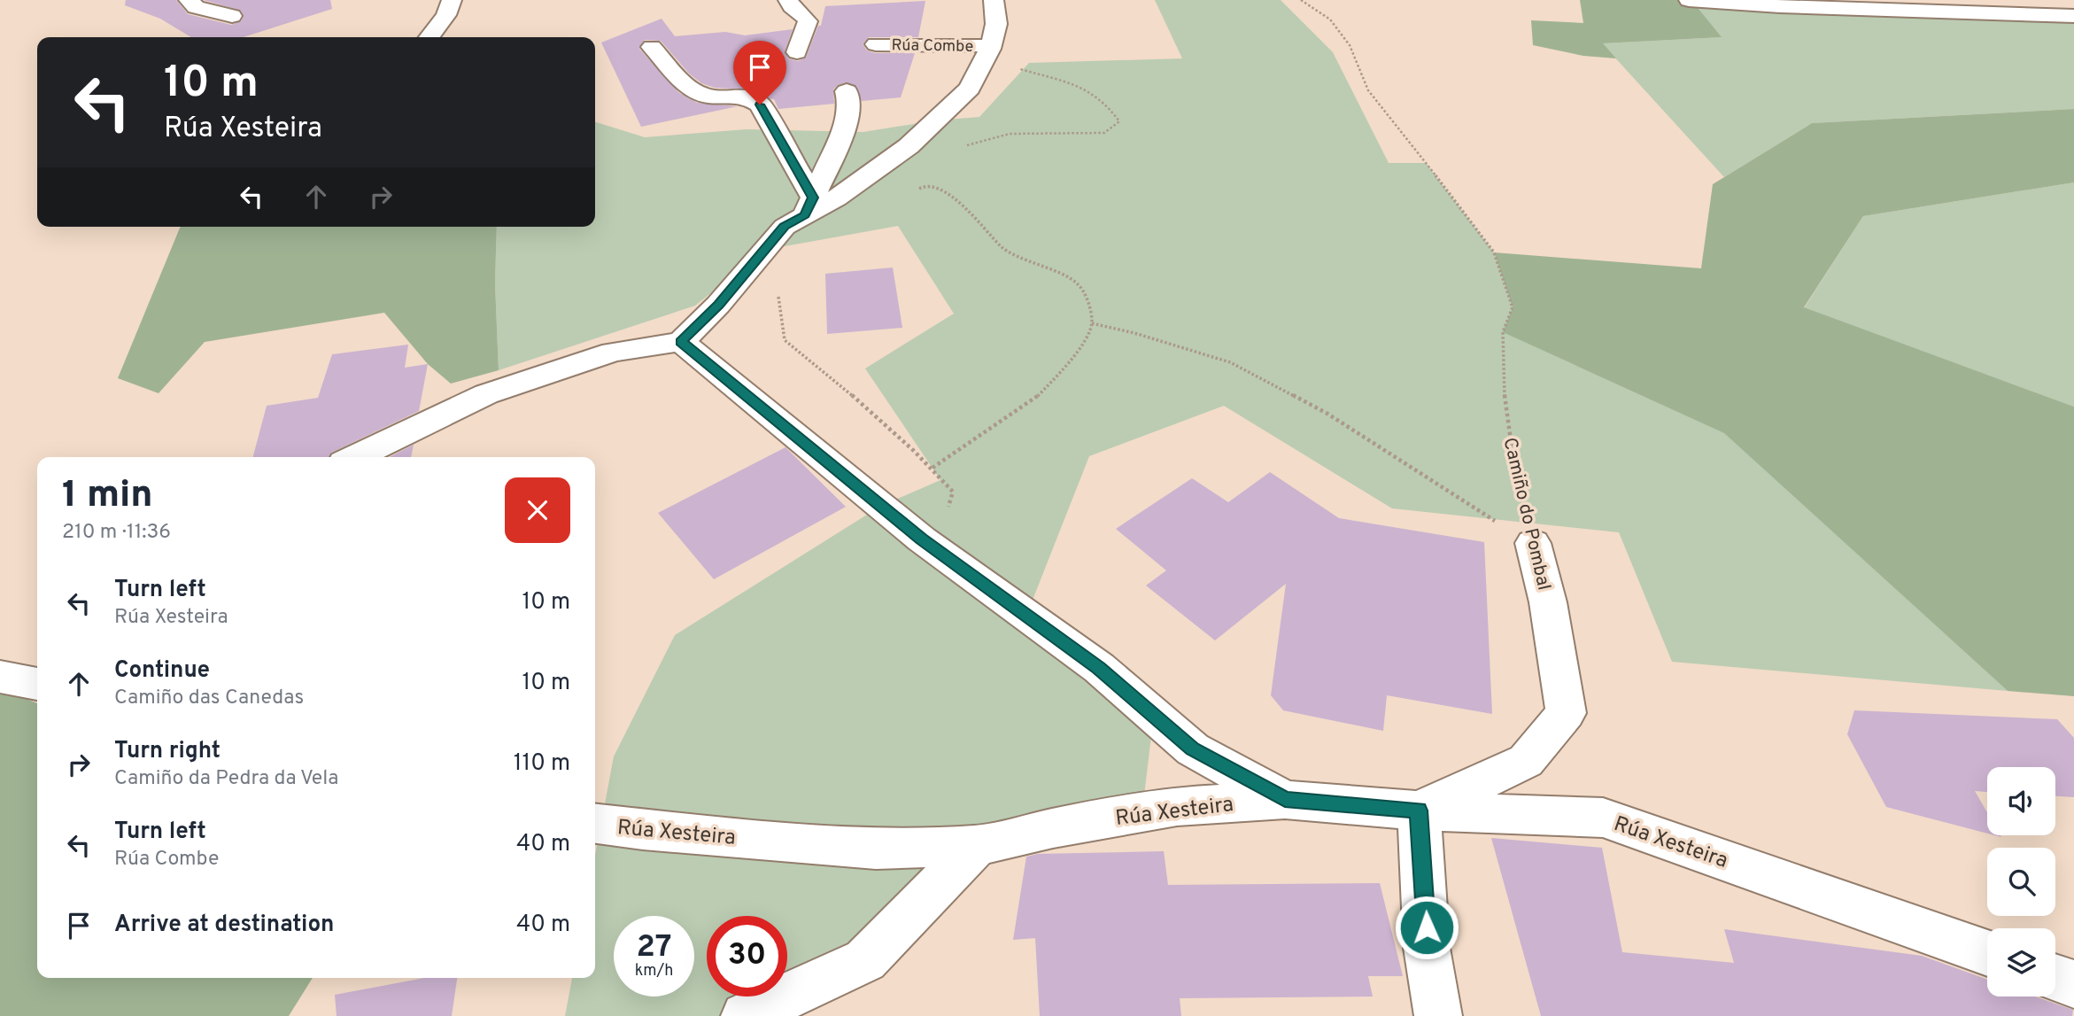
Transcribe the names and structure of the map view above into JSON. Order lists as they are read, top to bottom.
{
  "streets": {
    "street": ["Rúa Combe", "Camiño do Pombal", "Rúa Xesteira"]
  },
  "crossings": [
    ["Camiño do Pombal", "Rúa Xesteira"]
  ],
  "page": {
    "turn": ["10 m", "Rúa Xesteira"],
    "heading": ["1 min", "210 m · 11:36"],
    "list": [
      {
        "name": "Turn left",
        "note": "Rúa Xesteira",
        "value": "10 m"
      },
      {
        "name": "Continue",
        "note": "Camiño das Canedas",
        "value": "10 m"
      },
      {
        "name": "Turn right",
        "note": "Camiño da Pedra da Vela",
        "value": "110 m"
      },
      {
        "name": "Turn left",
        "note": "Rúa Combe",
        "value": "40 m"
      },
      {
        "name": "Arrive at destination",
        "value": "40 m"
      }
    ],
    "speed": "27 km/h",
    "limit": "30"
  }
}
